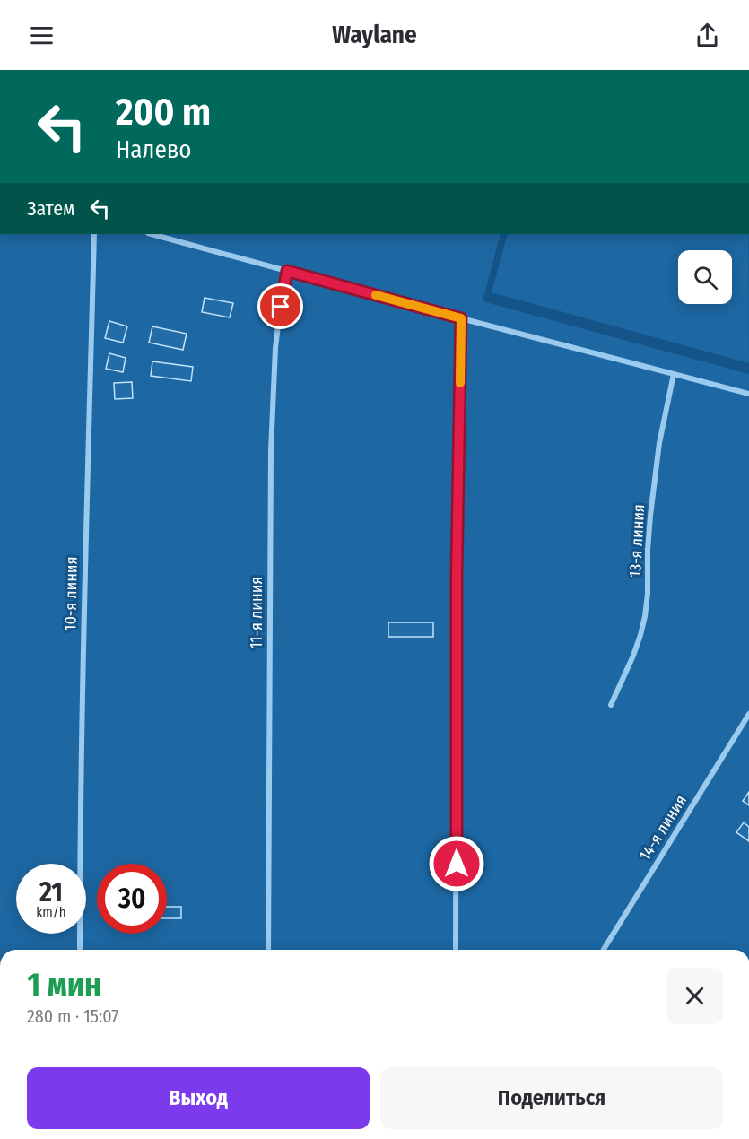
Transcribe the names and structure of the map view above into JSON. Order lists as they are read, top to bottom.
{
  "streets": {
    "street": [
      "13-я линия",
      "10-я линия",
      "11-я линия",
      "14-я линия"
    ]
  },
  "page": {
    "header": "Waylane",
    "turn": ["200 m", "Налево"],
    "then": "Затем",
    "speed": "21 km/h",
    "limit": "30",
    "heading": ["1 мин", "280 m · 15:07"],
    "buttons": ["Выход", "Поделиться"]
  }
}
